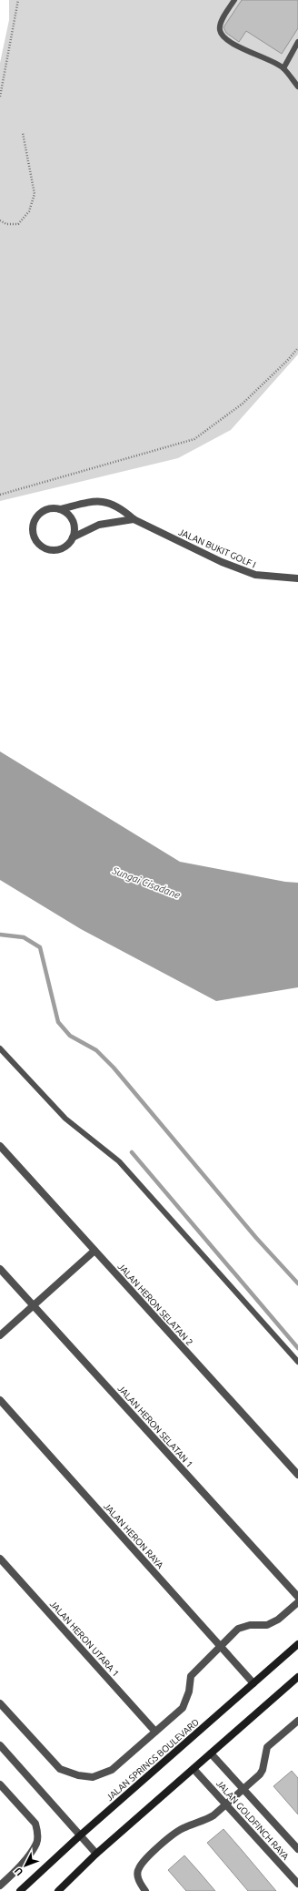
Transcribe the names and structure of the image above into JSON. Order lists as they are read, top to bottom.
{
  "streets": {
    "main road": ["JALAN SPRINGS BOULEVARD"],
    "street": [
      "JALAN BUKIT GOLF I",
      "JALAN HERON SELATAN 2",
      "JALAN HERON SELATAN 1",
      "JALAN HERON RAYA",
      "JALAN HERON UTARA 1",
      "JALAN GOLDFINCH RAYA"
    ]
  },
  "crossings": [
    ["JALAN HERON RAYA", "JALAN SPRINGS BOULEVARD"]
  ],
  "water": ["Sungai Cisadane"],
  "north": "bottom left"
}
